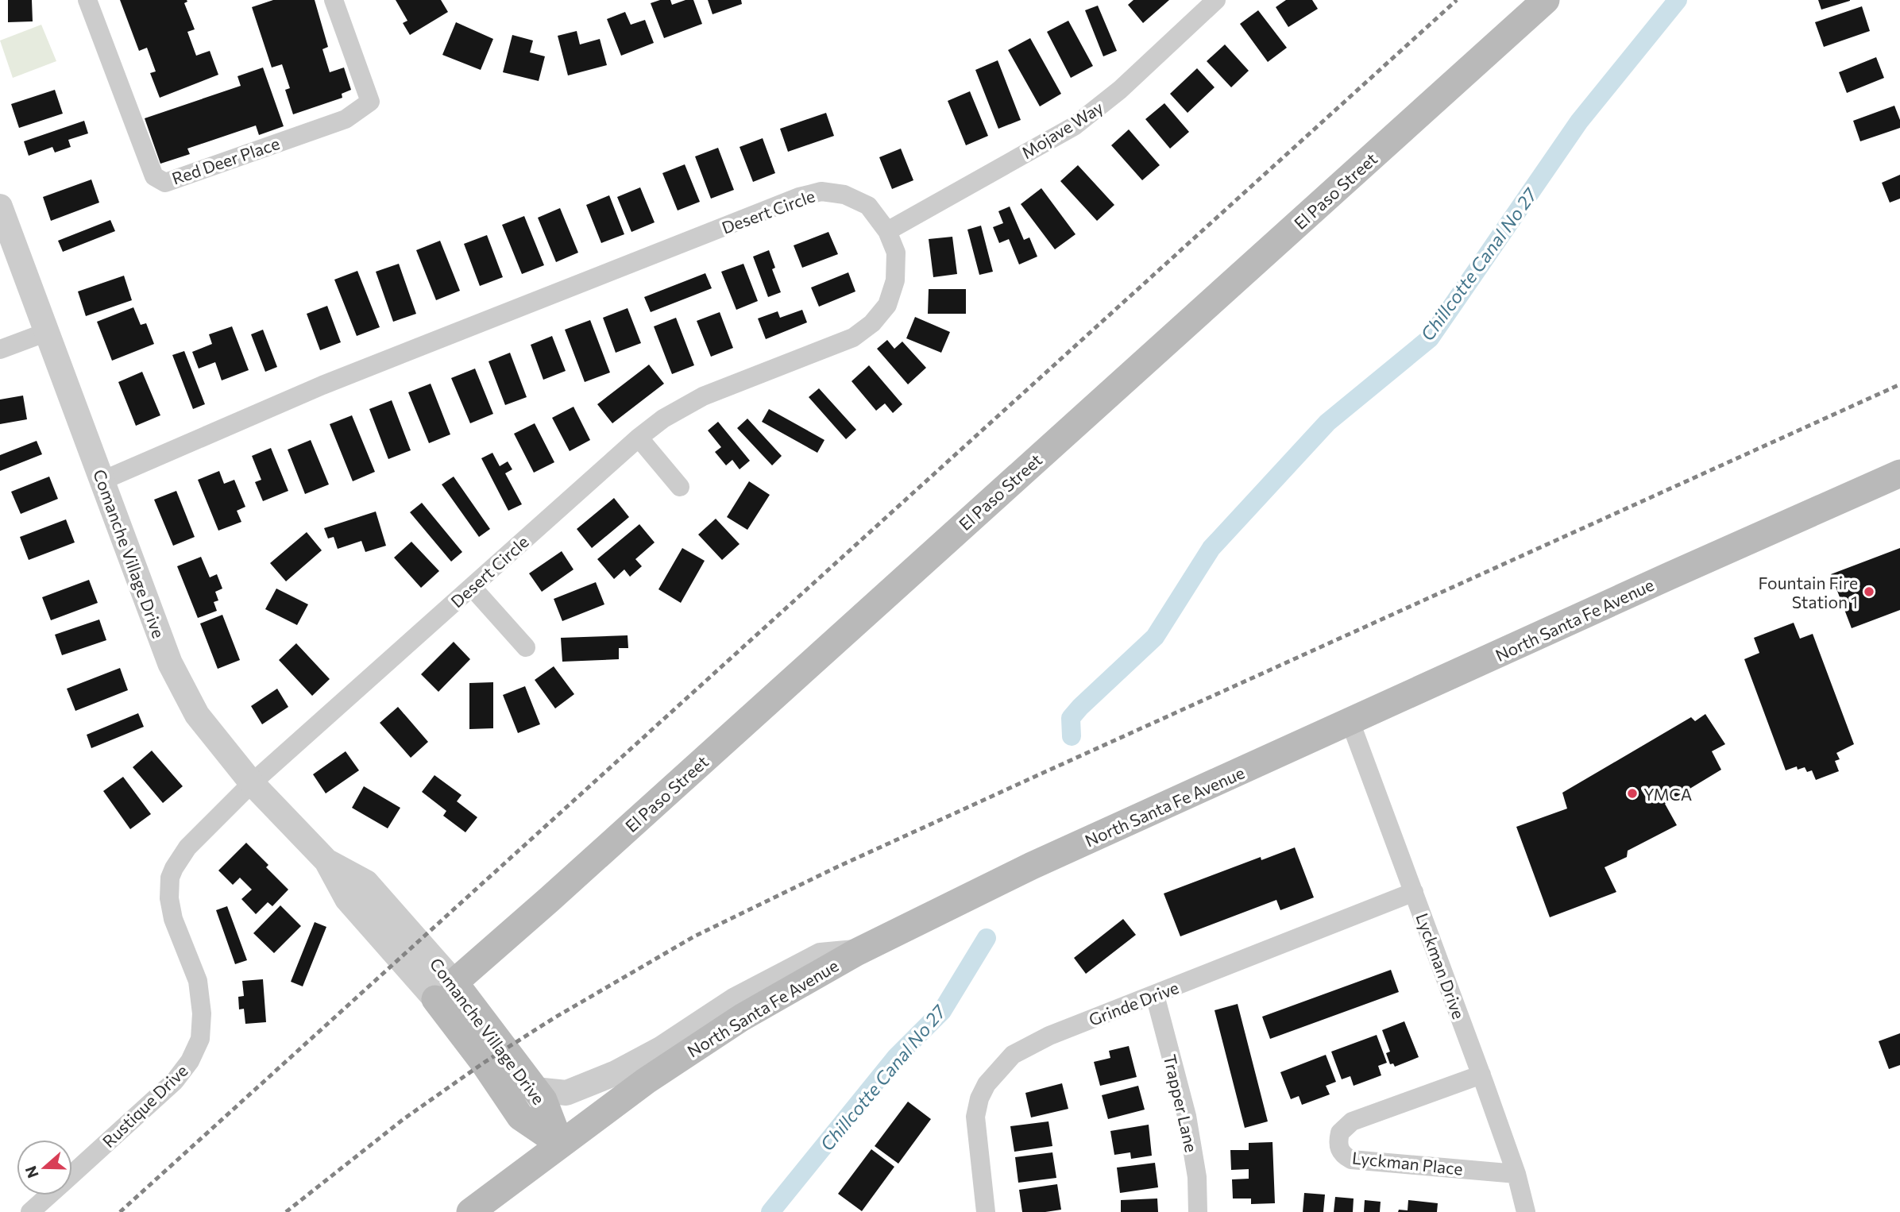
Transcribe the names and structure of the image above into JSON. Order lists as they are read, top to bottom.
{
  "streets": {
    "main road": ["El Paso Street", "Comanche Village Drive", "North Santa Fe Avenue"],
    "street": [
      "Mojave Way",
      "Red Deer Place",
      "Desert Circle",
      "Lyckman Drive",
      "Grinde Drive",
      "Trapper Lane",
      "Rustique Drive",
      "Lyckman Place"
    ]
  },
  "crossings": [
    ["Mojave Way", "Desert Circle"],
    ["El Paso Street", "Comanche Village Drive"],
    ["Desert Circle", "Comanche Village Drive"],
    ["Desert Circle", "Rustique Drive"],
    ["Comanche Village Drive", "North Santa Fe Avenue"],
    ["Comanche Village Drive", "Rustique Drive"],
    ["North Santa Fe Avenue", "Lyckman Drive"],
    ["Lyckman Drive", "Grinde Drive"],
    ["Lyckman Drive", "Lyckman Place"],
    ["Grinde Drive", "Trapper Lane"]
  ],
  "water": ["Chillcotte Canal No 27"],
  "places": ["Fountain Fire Station 1", "YMCA"],
  "north": "left"
}
